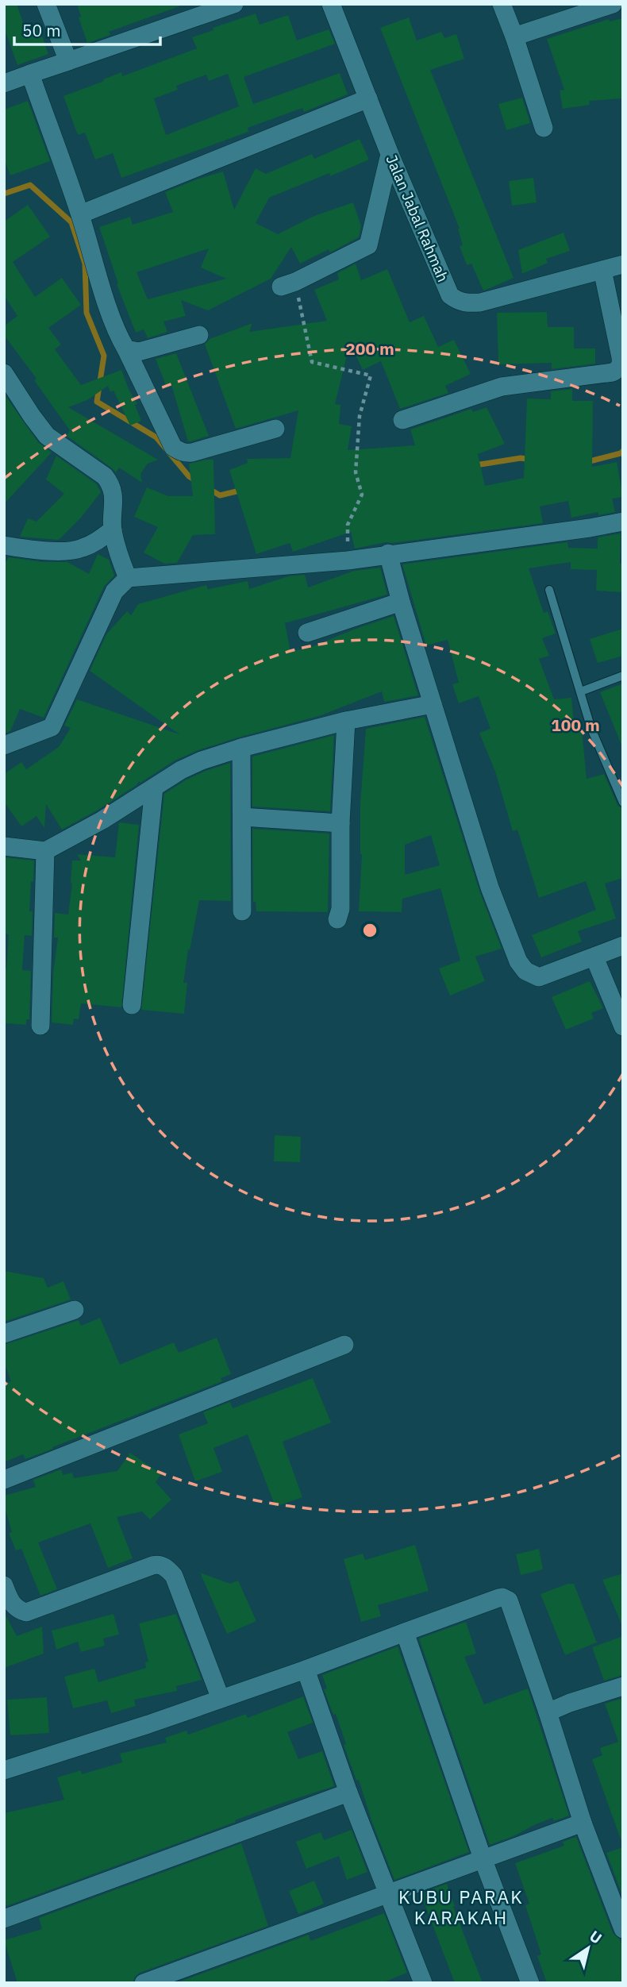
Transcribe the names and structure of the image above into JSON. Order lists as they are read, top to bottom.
{
  "streets": {
    "street": ["Jalan Jabal Rahmah"]
  },
  "districts": ["KUBU PARAK KARAKAH"],
  "scale_bar": "50 m",
  "north": "top right",
  "rings": ["200 m", "100 m"]
}
